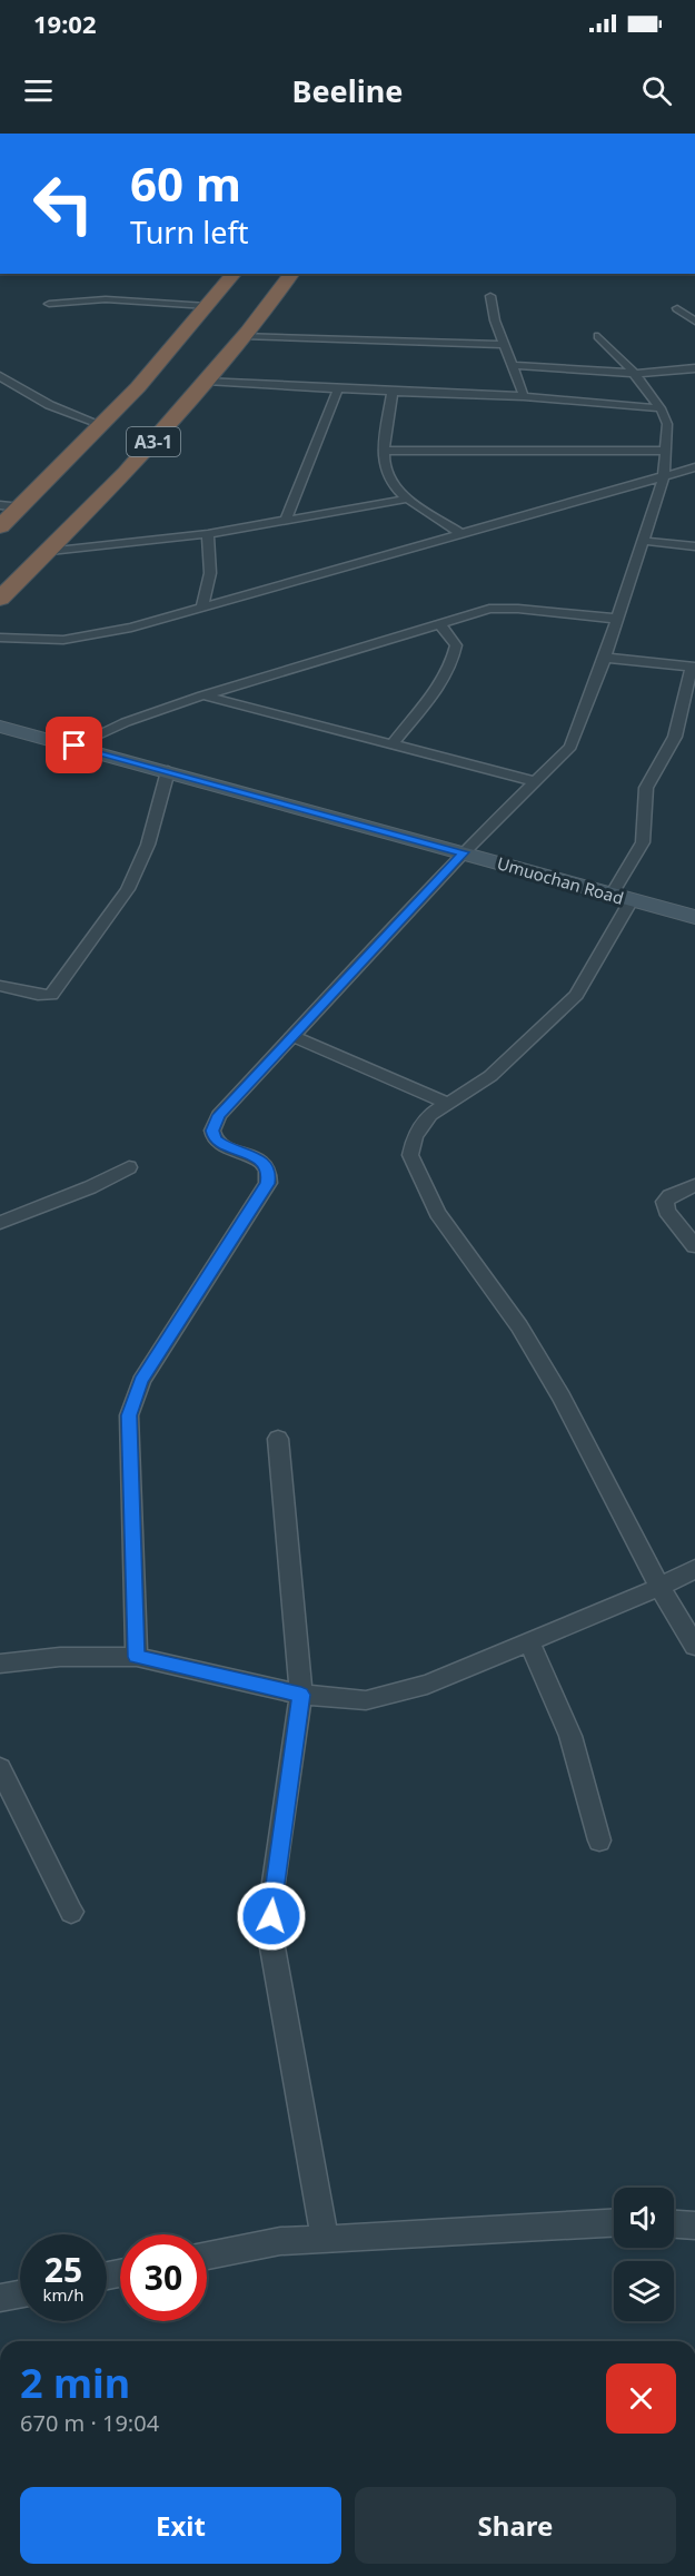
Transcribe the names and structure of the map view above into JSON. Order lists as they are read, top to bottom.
{
  "streets": {
    "highway": ["A3-1"],
    "street": ["Umuochan Road"]
  },
  "page": {
    "status": "19:02",
    "header": "Beeline",
    "turn": ["60 m", "Turn left"],
    "speed": "25 km/h",
    "limit": "30",
    "heading": ["2 min", "670 m · 19:04"],
    "buttons": ["Exit", "Share"]
  }
}
